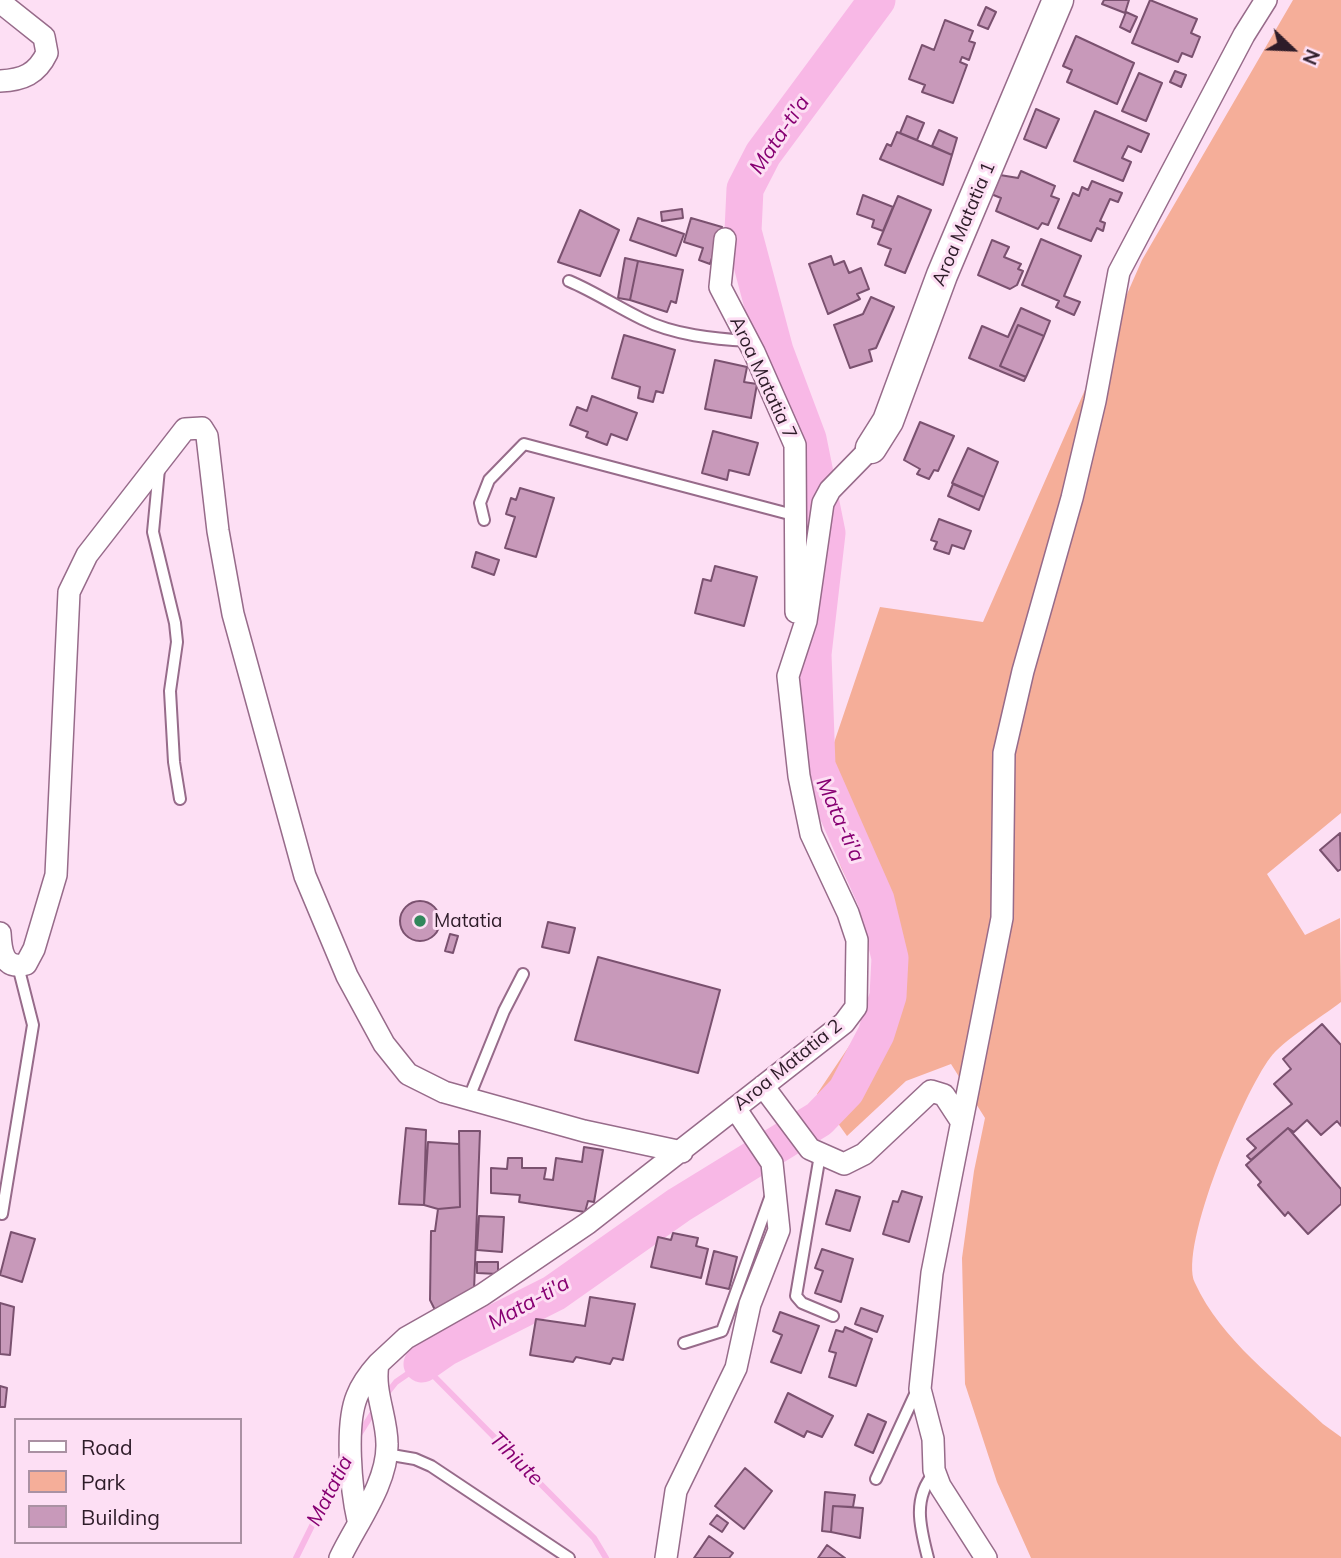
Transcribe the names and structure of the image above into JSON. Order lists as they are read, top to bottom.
{
  "streets": {
    "main road": ["Aroa Matatia 1"],
    "street": ["Aroa Matatia 7", "Aroa Matatia 2"]
  },
  "crossings": [
    ["Aroa Matatia 1", "Aroa Matatia 2"],
    ["Aroa Matatia 7", "Aroa Matatia 2"]
  ],
  "water": ["Mata-ti'a", "Tihiute", "Matatia"],
  "places": ["Matatia"],
  "legend": ["Road", "Park", "Building"],
  "north": "bottom right"
}
